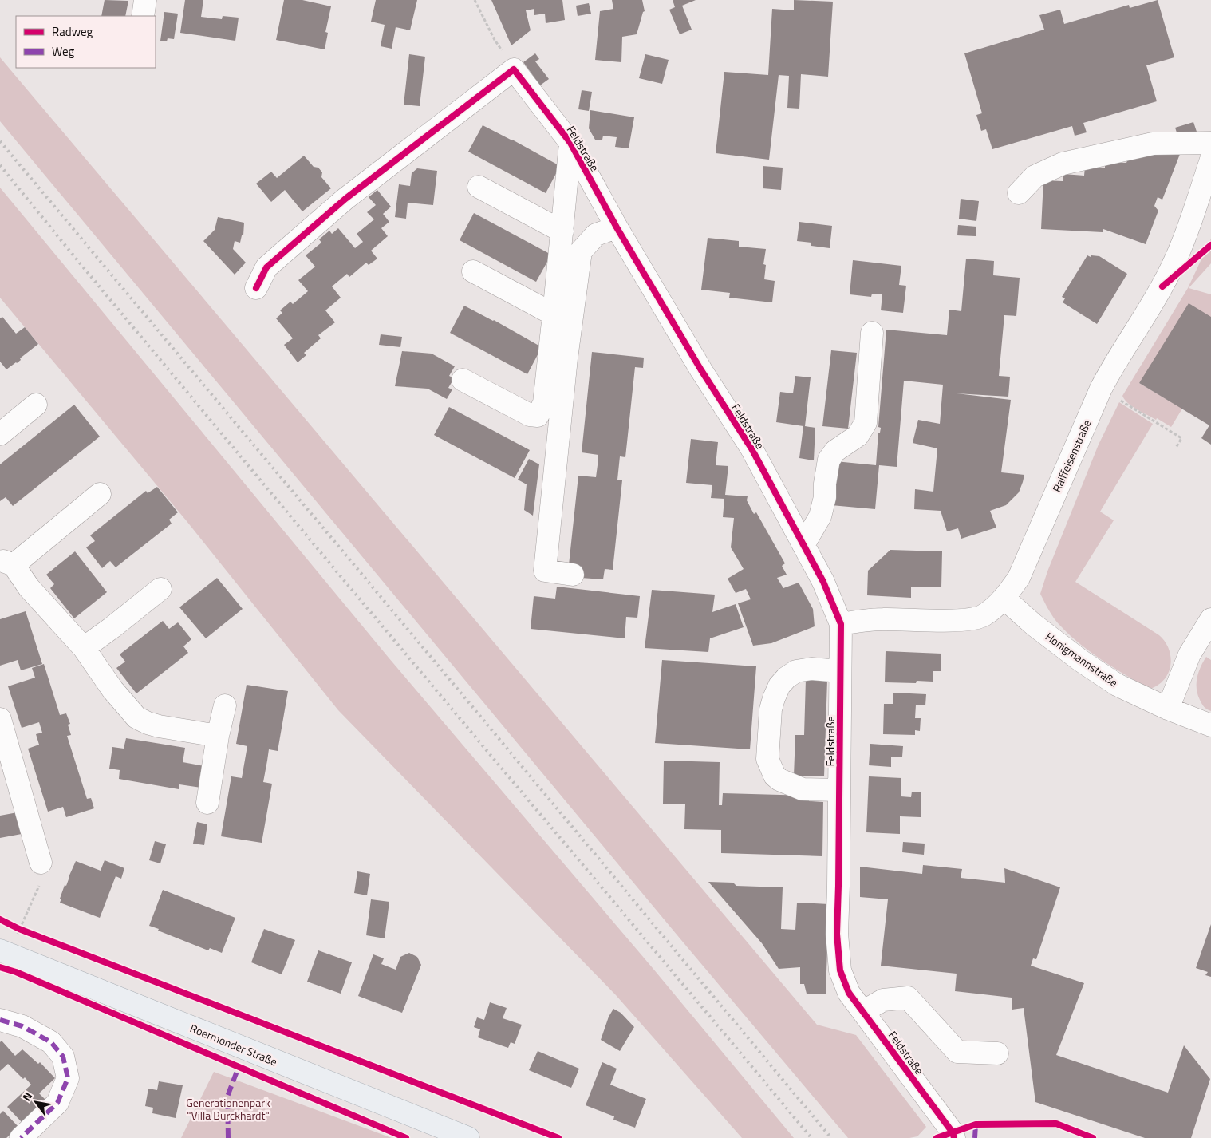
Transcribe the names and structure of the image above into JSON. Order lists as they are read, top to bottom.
{
  "streets": {
    "main road": ["Roermonder Straße"],
    "street": ["Feldstraße", "Raiffeisenstraße", "Honigmannstraße"]
  },
  "crossings": [
    ["Feldstraße", "Raiffeisenstraße"],
    ["Raiffeisenstraße", "Honigmannstraße"]
  ],
  "parks": ["Generationenpark \"Villa Burckhardt\""],
  "legend": ["Radweg", "Weg"],
  "north": "top left"
}
